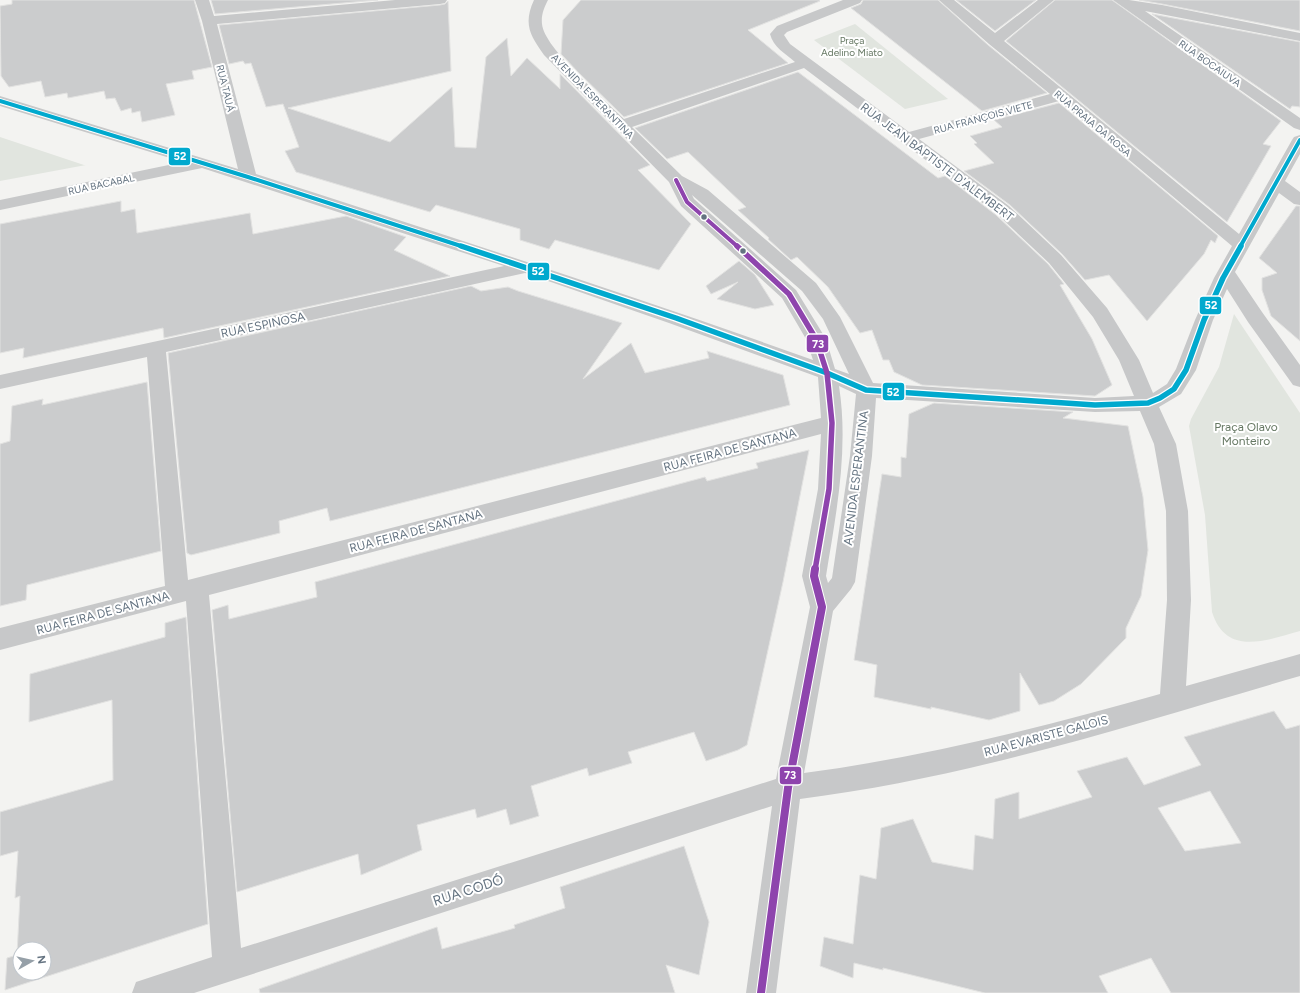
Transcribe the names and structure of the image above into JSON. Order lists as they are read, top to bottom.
{
  "streets": {
    "street": [
      "RUA BOCAIUVA",
      "RUA TAUÁ",
      "AVENIDA ESPERANTINA",
      "RUA FRANÇOIS VIETE",
      "RUA PRAIA DA ROSA",
      "RUA JEAN BAPTISTE D'ALEMBERT",
      "RUA BACABAL",
      "RUA ESPINOSA",
      "RUA FEIRA DE SANTANA",
      "RUA EVARISTE GALOIS",
      "RUA CODÓ"
    ]
  },
  "crossings": [
    ["AVENIDA ESPERANTINA", "RUA FEIRA DE SANTANA"],
    ["AVENIDA ESPERANTINA", "RUA EVARISTE GALOIS"],
    ["AVENIDA ESPERANTINA", "RUA CODÓ"],
    ["RUA FRANÇOIS VIETE", "RUA PRAIA DA ROSA"],
    ["RUA FRANÇOIS VIETE", "RUA JEAN BAPTISTE D'ALEMBERT"],
    ["RUA JEAN BAPTISTE D'ALEMBERT", "RUA EVARISTE GALOIS"],
    ["RUA EVARISTE GALOIS", "RUA CODÓ"]
  ],
  "parks": ["Praça Adelino Miato", "Praça Olavo Monteiro"],
  "lines": ["transit line 52", "transit line 73"],
  "north": "right"
}
